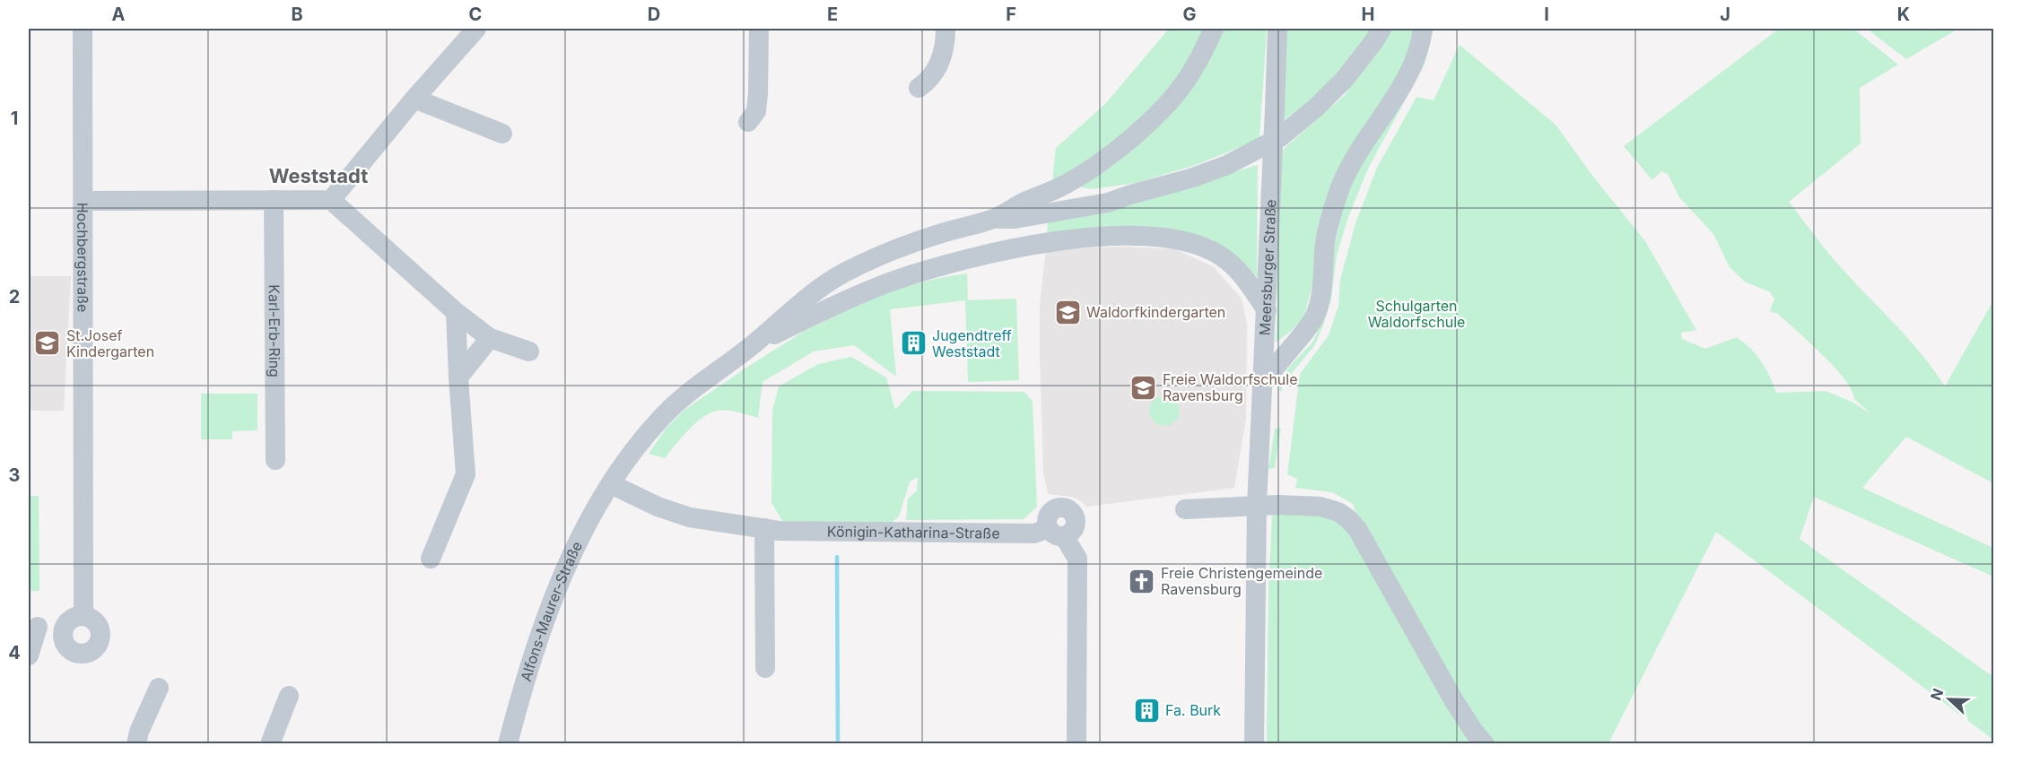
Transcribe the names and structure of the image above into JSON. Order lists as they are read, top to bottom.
{
  "streets": {
    "street": [
      "Hochbergstraße",
      "Meersburger Straße",
      "Karl-Erb-Ring",
      "Königin-Katharina-Straße",
      "Alfons-Maurer-Straße"
    ]
  },
  "districts": ["Weststadt"],
  "parks": ["Schulgarten Waldorfschule"],
  "places": {
    "school or university": ["Waldorfkindergarten", "St.Josef Kindergarten", "Freie Waldorfschule Ravensburg"],
    "building": ["Jugendtreff Weststadt", "Fa. Burk"],
    "church": ["Freie Christengemeinde Ravensburg"]
  },
  "north": "left",
  "grid": {
    "columns": [
      "A",
      "B",
      "C",
      "D",
      "E",
      "F",
      "G",
      "H",
      "I",
      "J",
      "K"
    ],
    "rows": [
      "1",
      "2",
      "3",
      "4"
    ]
  }
}
